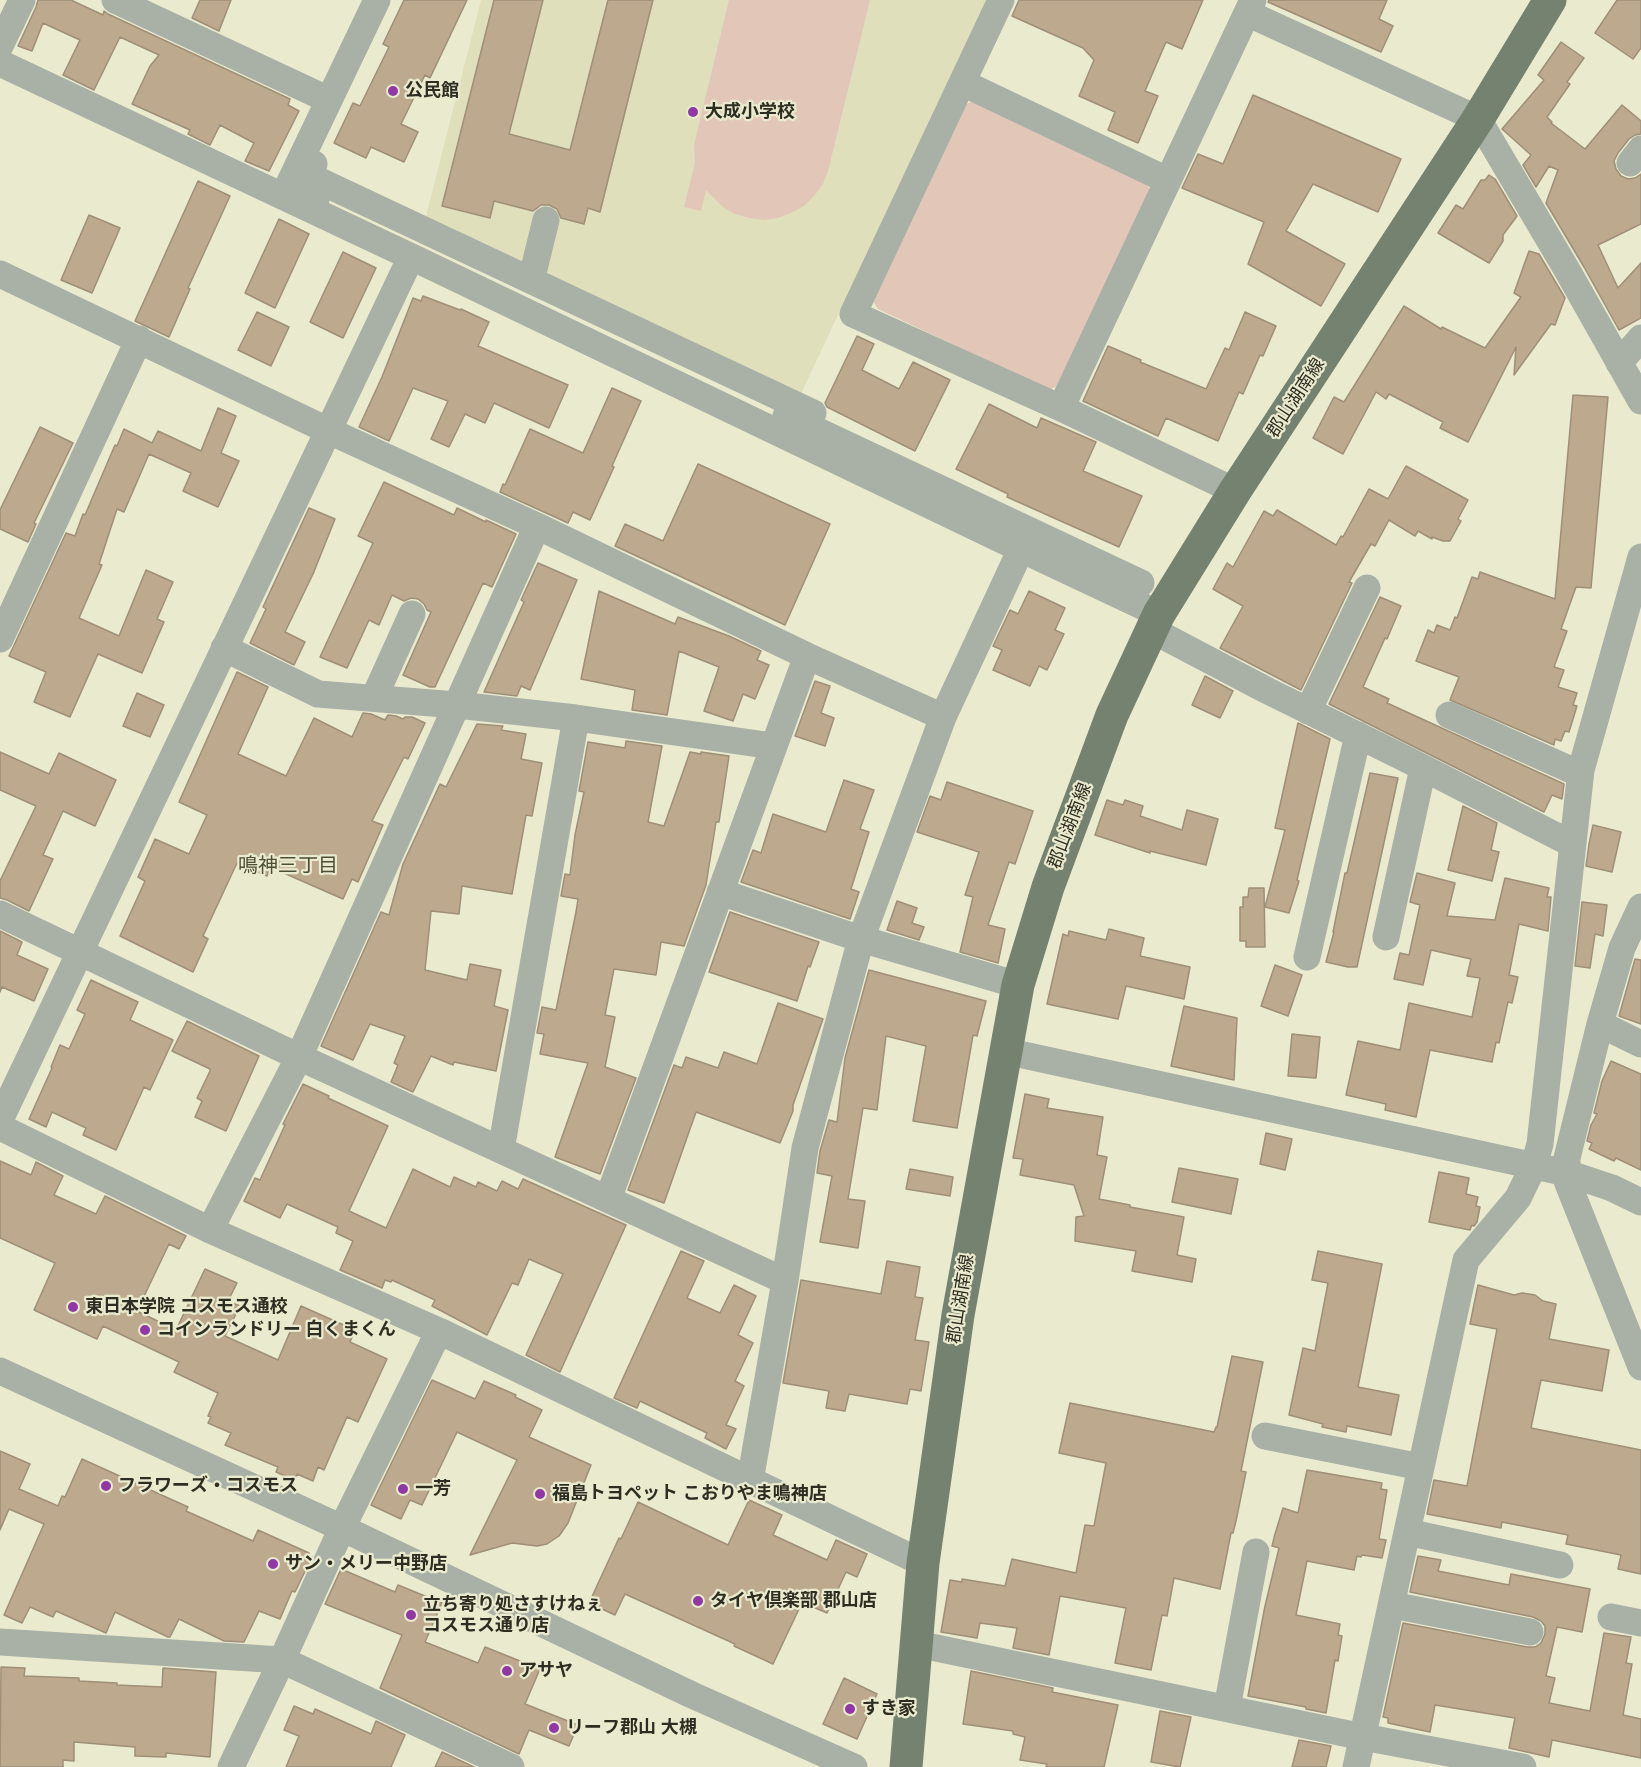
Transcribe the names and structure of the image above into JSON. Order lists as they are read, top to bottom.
{
  "streets": {
    "main road": ["郡山湖南線"]
  },
  "districts": ["鳴神三丁目"],
  "places": [
    "公民館",
    "大成小学校",
    "東日本学院 コスモス通校",
    "コインランドリー 白くまくん",
    "フラワーズ・コスモス",
    "一芳",
    "福島トヨペット こおりやま鳴神店",
    "サン・メリー中野店",
    "タイヤ倶楽部 郡山店",
    "立ち寄り処さすけねぇ コスモス通り店",
    "アサヤ",
    "すき家",
    "リーフ郡山 大槻"
  ]
}
